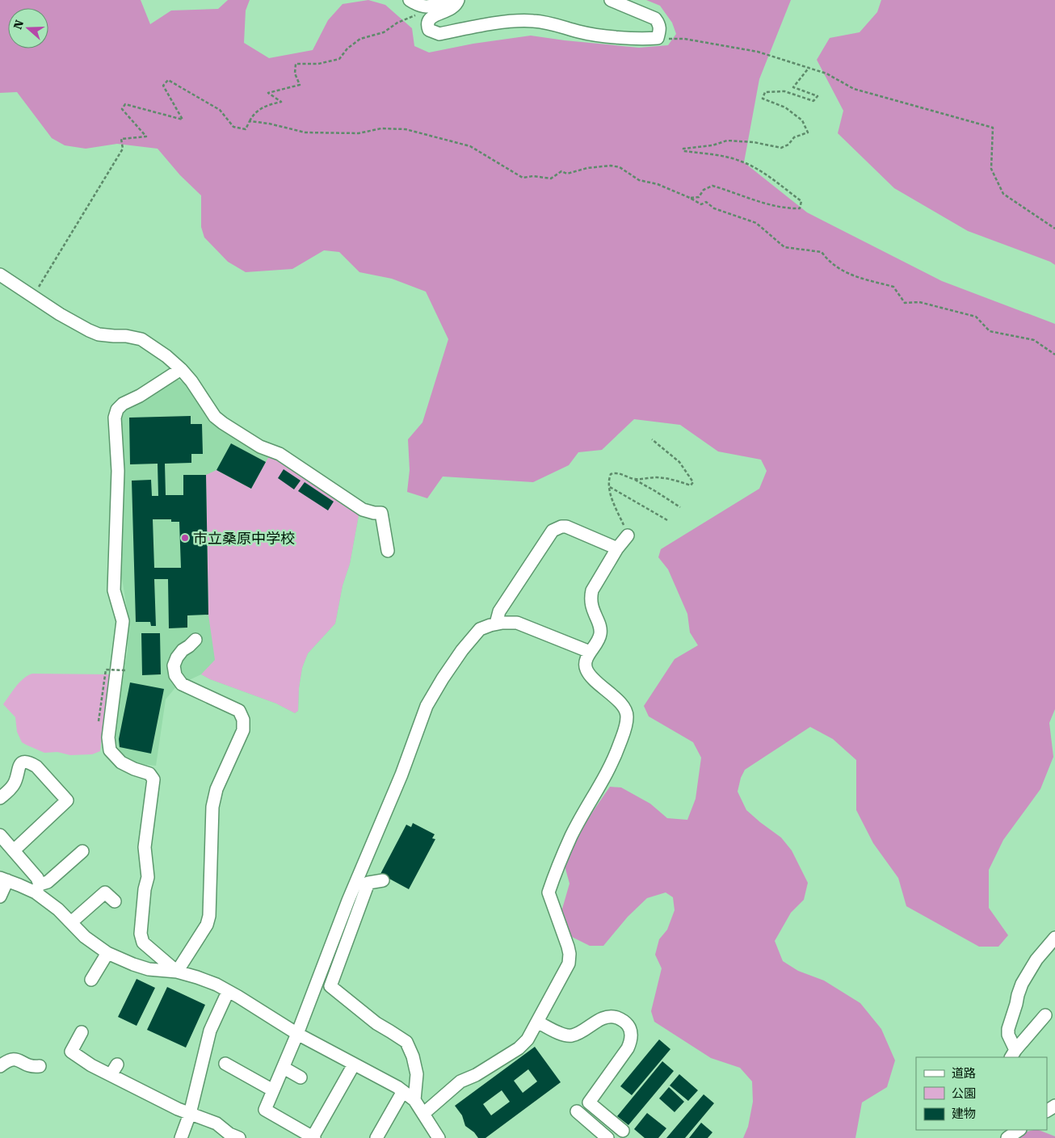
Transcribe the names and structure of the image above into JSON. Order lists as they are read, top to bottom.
{
  "places": ["市立桑原中学校"],
  "legend": ["道路", "公園", "建物"],
  "north": "left"
}
